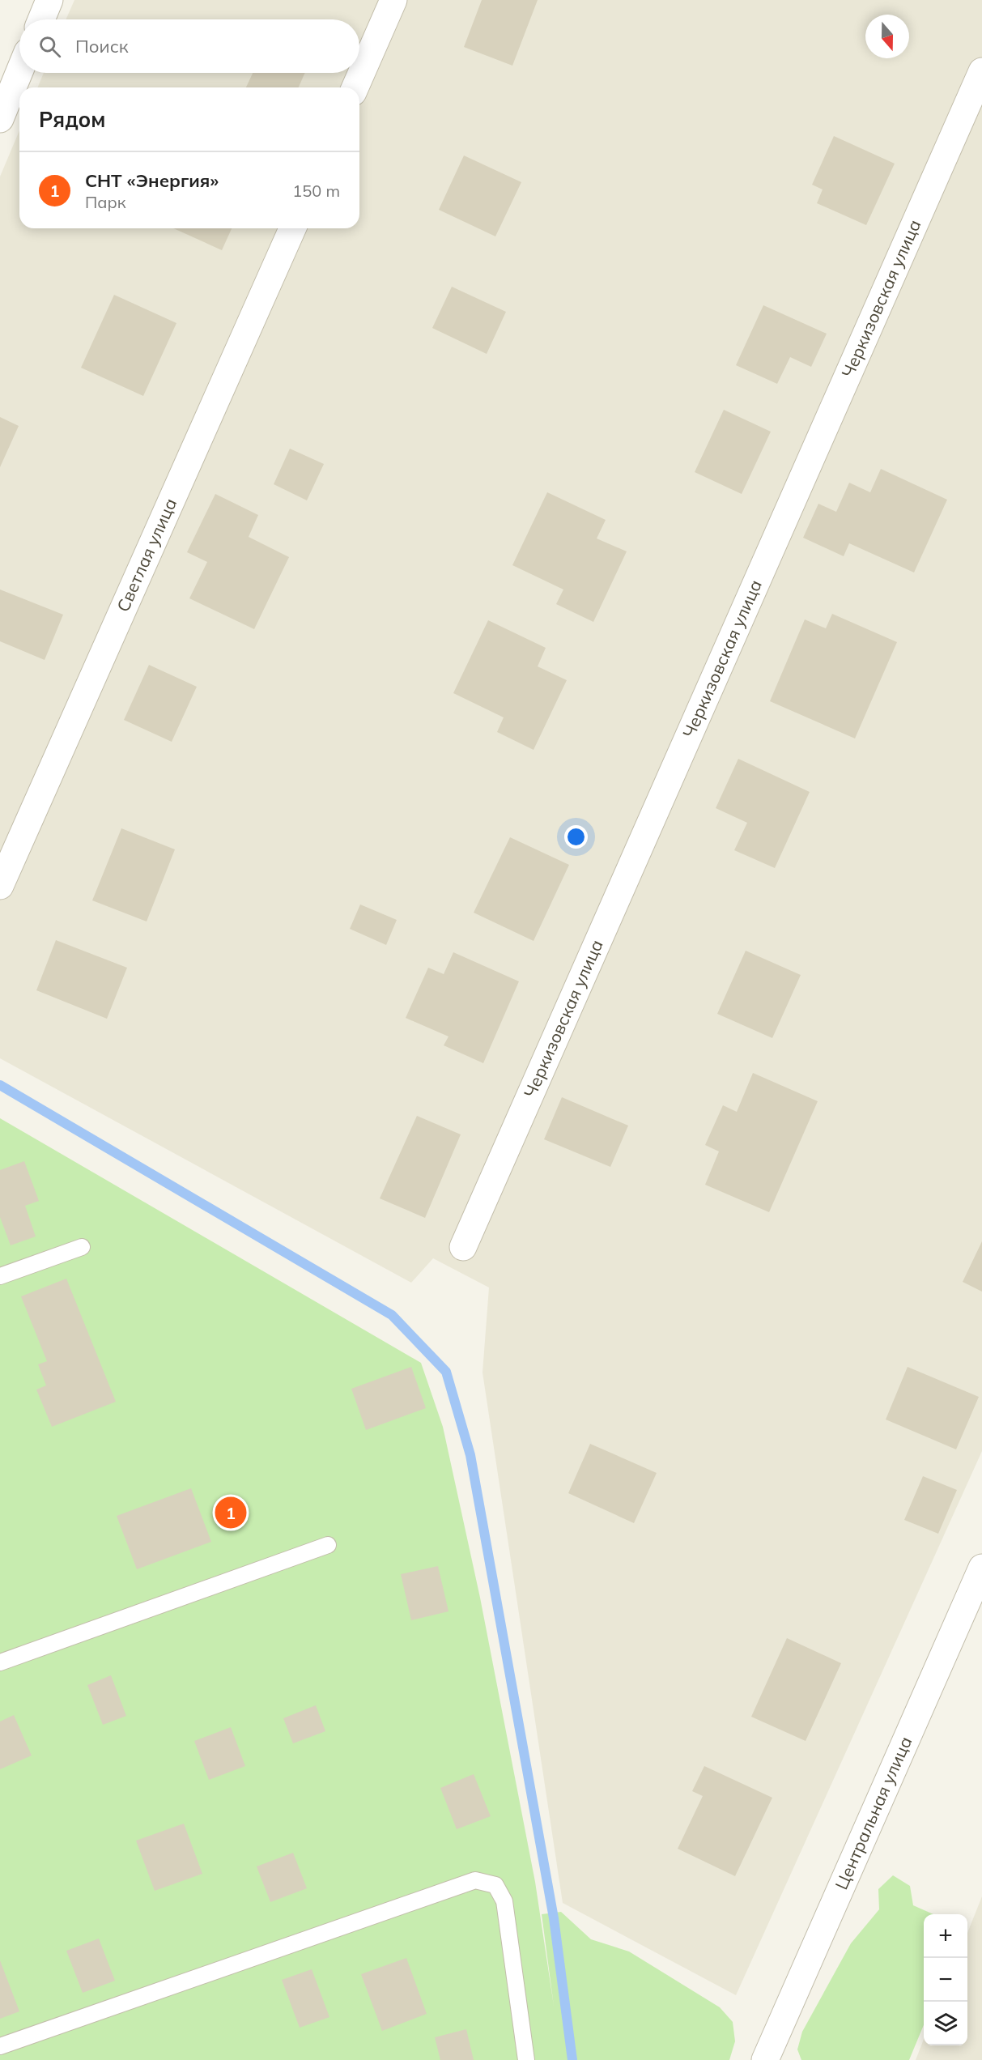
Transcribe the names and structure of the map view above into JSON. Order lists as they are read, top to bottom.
{
  "streets": {
    "street": ["Черкизовская улица", "Светлая улица", "Центральная улица"]
  },
  "north": "bottom",
  "page": {
    "search": "Поиск",
    "heading": "Рядом",
    "list": [
      {
        "mark": "1",
        "name": "СНТ «Энергия»",
        "note": "Парк",
        "value": "150 m"
      }
    ],
    "pins": "1",
    "map_buttons": ["+", "−"]
  }
}
